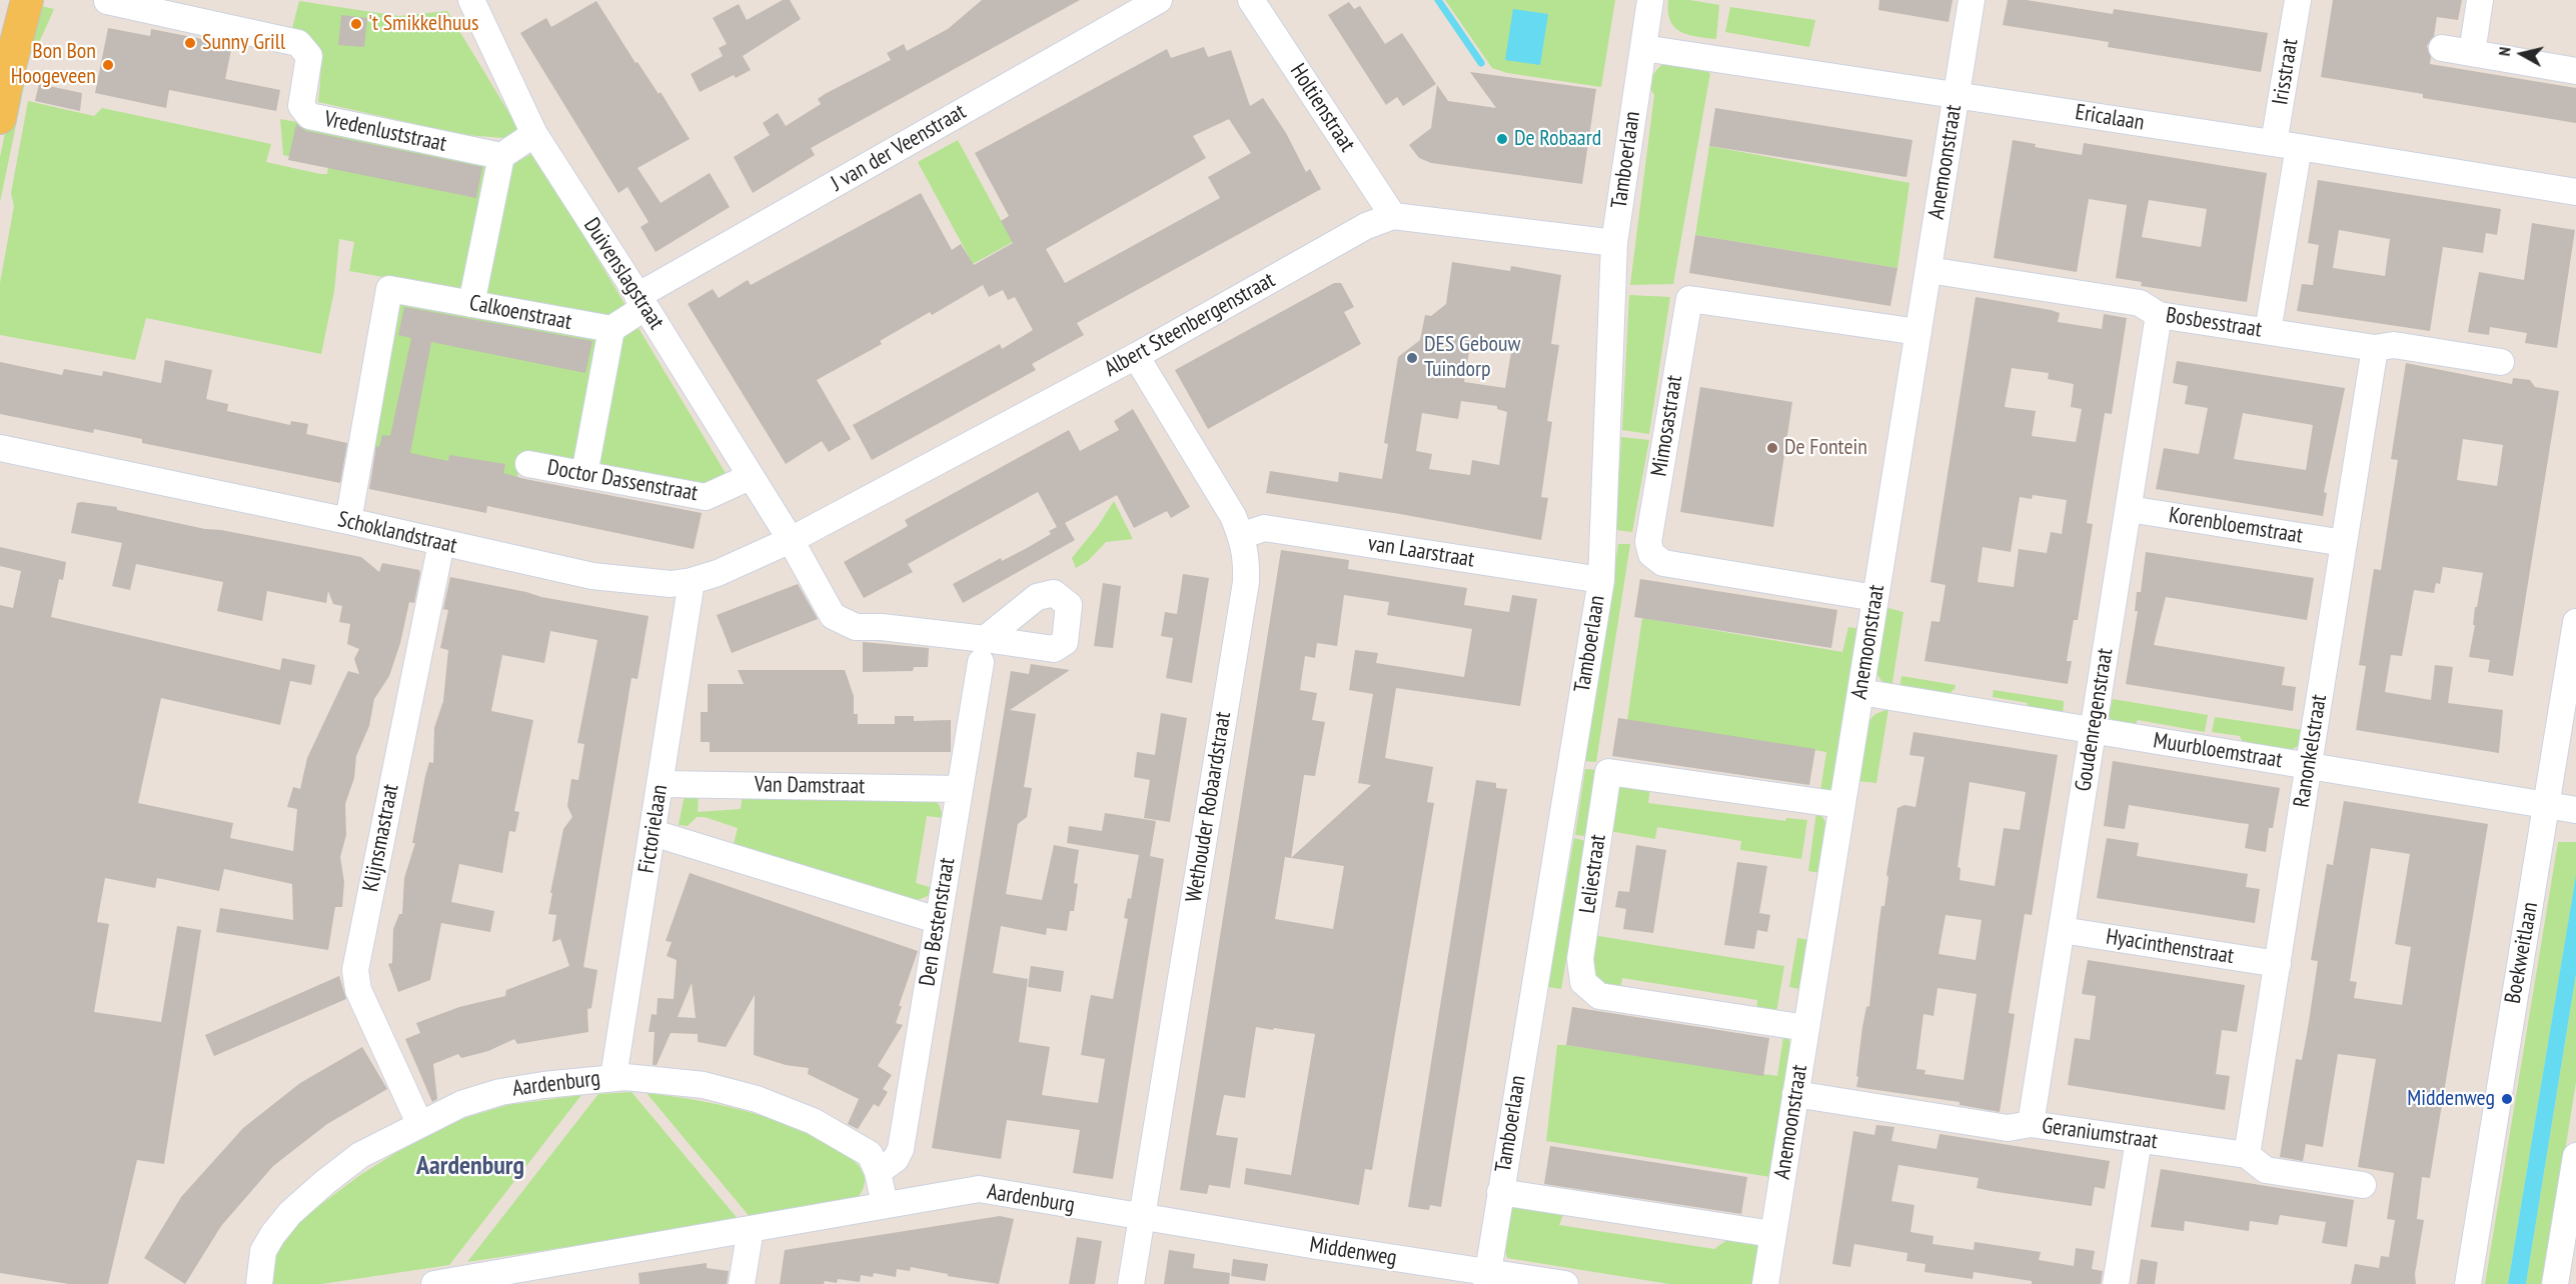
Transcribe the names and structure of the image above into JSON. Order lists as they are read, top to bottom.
{
  "streets": {
    "street": [
      "Irisstraat",
      "Holtienstraat",
      "Ericalaan",
      "Vredenluststraat",
      "J van der Veenstraat",
      "Tamboerlaan",
      "Anemoonstraat",
      "Duivenslagstraat",
      "Calkoenstraat",
      "Bosbesstraat",
      "Albert Steenbergenstraat",
      "Mimosastraat",
      "Doctor Dassenstraat",
      "Korenbloemstraat",
      "Schoklandstraat",
      "van Laarstraat",
      "Goudenregenstraat",
      "Muurbloemstraat",
      "Ranonkelstraat",
      "Van Damstraat",
      "Wethouder Robaardstraat",
      "Fictorielaan",
      "Klijnsmastraat",
      "Leliestraat",
      "Den Bestenstraat",
      "Hyacinthenstraat",
      "Boekweitlaan",
      "Aardenburg",
      "Geraniumstraat",
      "Middenweg"
    ]
  },
  "crossings": [
    ["Irisstraat", "Ericalaan"],
    ["Irisstraat", "Bosbesstraat"],
    ["Holtienstraat", "Albert Steenbergenstraat"],
    ["Ericalaan", "Tamboerlaan"],
    ["Ericalaan", "Anemoonstraat"],
    ["J van der Veenstraat", "Duivenslagstraat"],
    ["Tamboerlaan", "van Laarstraat"],
    ["Tamboerlaan", "Middenweg"],
    ["Anemoonstraat", "Bosbesstraat"],
    ["Anemoonstraat", "Mimosastraat"],
    ["Anemoonstraat", "Muurbloemstraat"],
    ["Anemoonstraat", "Leliestraat"],
    ["Anemoonstraat", "Geraniumstraat"],
    ["Duivenslagstraat", "Albert Steenbergenstraat"],
    ["Duivenslagstraat", "Doctor Dassenstraat"],
    ["Duivenslagstraat", "Schoklandstraat"],
    ["Duivenslagstraat", "Den Bestenstraat"],
    ["Calkoenstraat", "Schoklandstraat"],
    ["Bosbesstraat", "Goudenregenstraat"],
    ["Bosbesstraat", "Ranonkelstraat"],
    ["Albert Steenbergenstraat", "Schoklandstraat"],
    ["Albert Steenbergenstraat", "Wethouder Robaardstraat"],
    ["Albert Steenbergenstraat", "Den Bestenstraat"],
    ["Korenbloemstraat", "Goudenregenstraat"],
    ["Korenbloemstraat", "Ranonkelstraat"],
    ["Schoklandstraat", "Fictorielaan"],
    ["Schoklandstraat", "Klijnsmastraat"],
    ["Schoklandstraat", "Den Bestenstraat"],
    ["van Laarstraat", "Wethouder Robaardstraat"],
    ["Goudenregenstraat", "Muurbloemstraat"],
    ["Goudenregenstraat", "Hyacinthenstraat"],
    ["Goudenregenstraat", "Geraniumstraat"],
    ["Muurbloemstraat", "Ranonkelstraat"],
    ["Muurbloemstraat", "Boekweitlaan"],
    ["Ranonkelstraat", "Hyacinthenstraat"],
    ["Ranonkelstraat", "Geraniumstraat"],
    ["Van Damstraat", "Fictorielaan"],
    ["Van Damstraat", "Den Bestenstraat"],
    ["Wethouder Robaardstraat", "Aardenburg"],
    ["Wethouder Robaardstraat", "Middenweg"],
    ["Fictorielaan", "Aardenburg"],
    ["Klijnsmastraat", "Aardenburg"],
    ["Den Bestenstraat", "Aardenburg"],
    ["Aardenburg", "Middenweg"]
  ],
  "districts": ["Aardenburg"],
  "places": [
    "'t Smikkelhuus",
    "Sunny Grill",
    "Bon Bon Hoogeveen",
    "De Robaard",
    "DES Gebouw Tuindorp",
    "De Fontein",
    "Middenweg"
  ],
  "north": "left"
}
